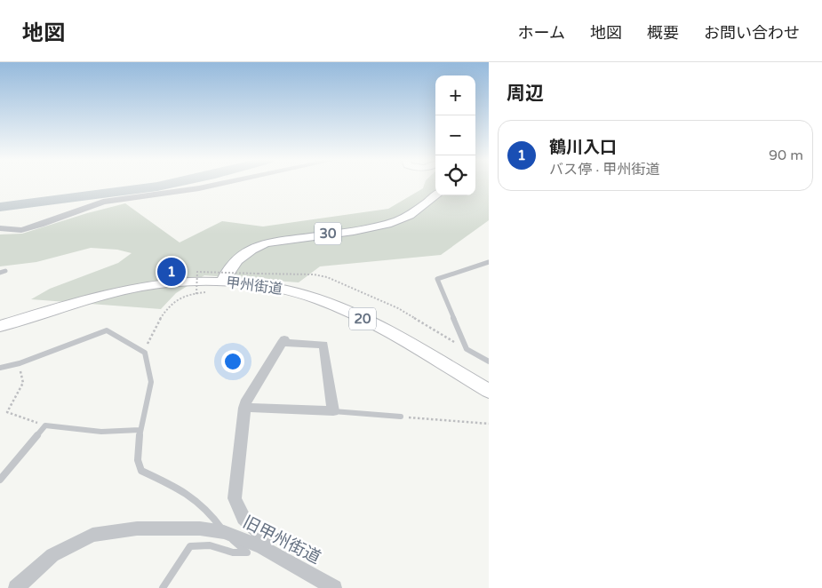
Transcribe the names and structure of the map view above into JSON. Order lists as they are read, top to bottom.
{
  "streets": {
    "main road": ["30", "甲州街道", "20"],
    "street": ["旧甲州街道"]
  },
  "crossings": [
    ["30", "甲州街道"]
  ],
  "page": {
    "header": "地図",
    "nav": [
      "ホーム",
      "地図",
      "概要",
      "お問い合わせ"
    ],
    "heading": "周辺",
    "map_buttons": ["+", "−"],
    "list": [
      {
        "mark": "1",
        "name": "鶴川入口",
        "note": "バス停 · 甲州街道",
        "value": "90 m"
      }
    ],
    "pins": "1"
  }
}
